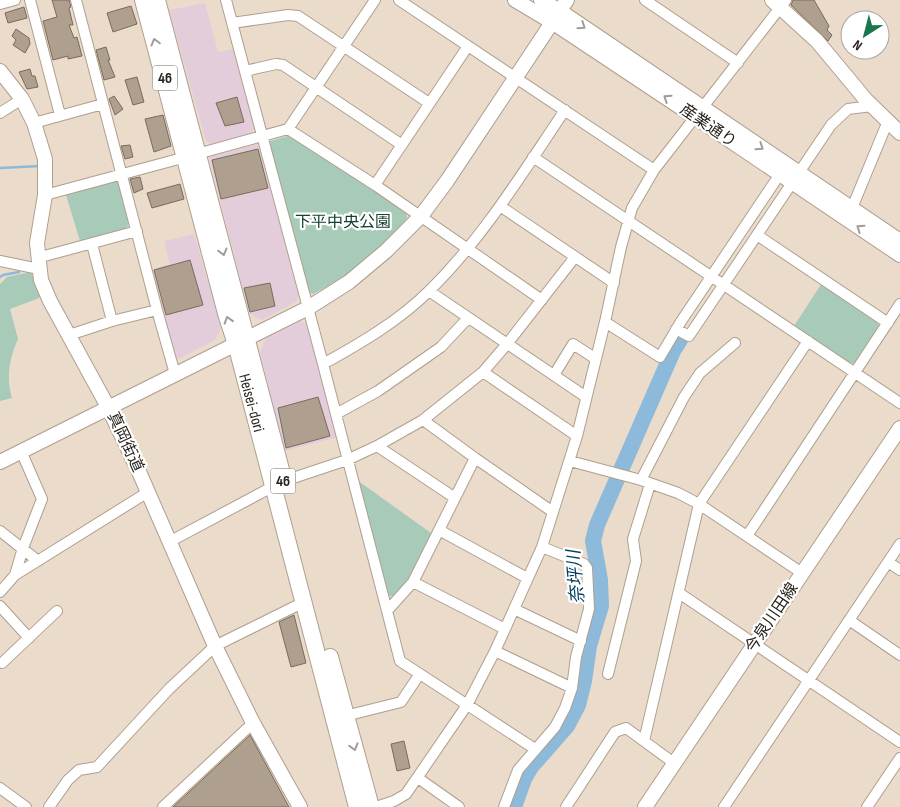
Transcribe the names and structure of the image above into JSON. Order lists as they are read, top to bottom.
{
  "streets": {
    "main road": ["46", "Heisei-dori"],
    "street": ["産業通り", "真岡街道", "今泉川田線"]
  },
  "water": ["奈坪川"],
  "parks": ["下平中央公園"],
  "north": "bottom left"
}
